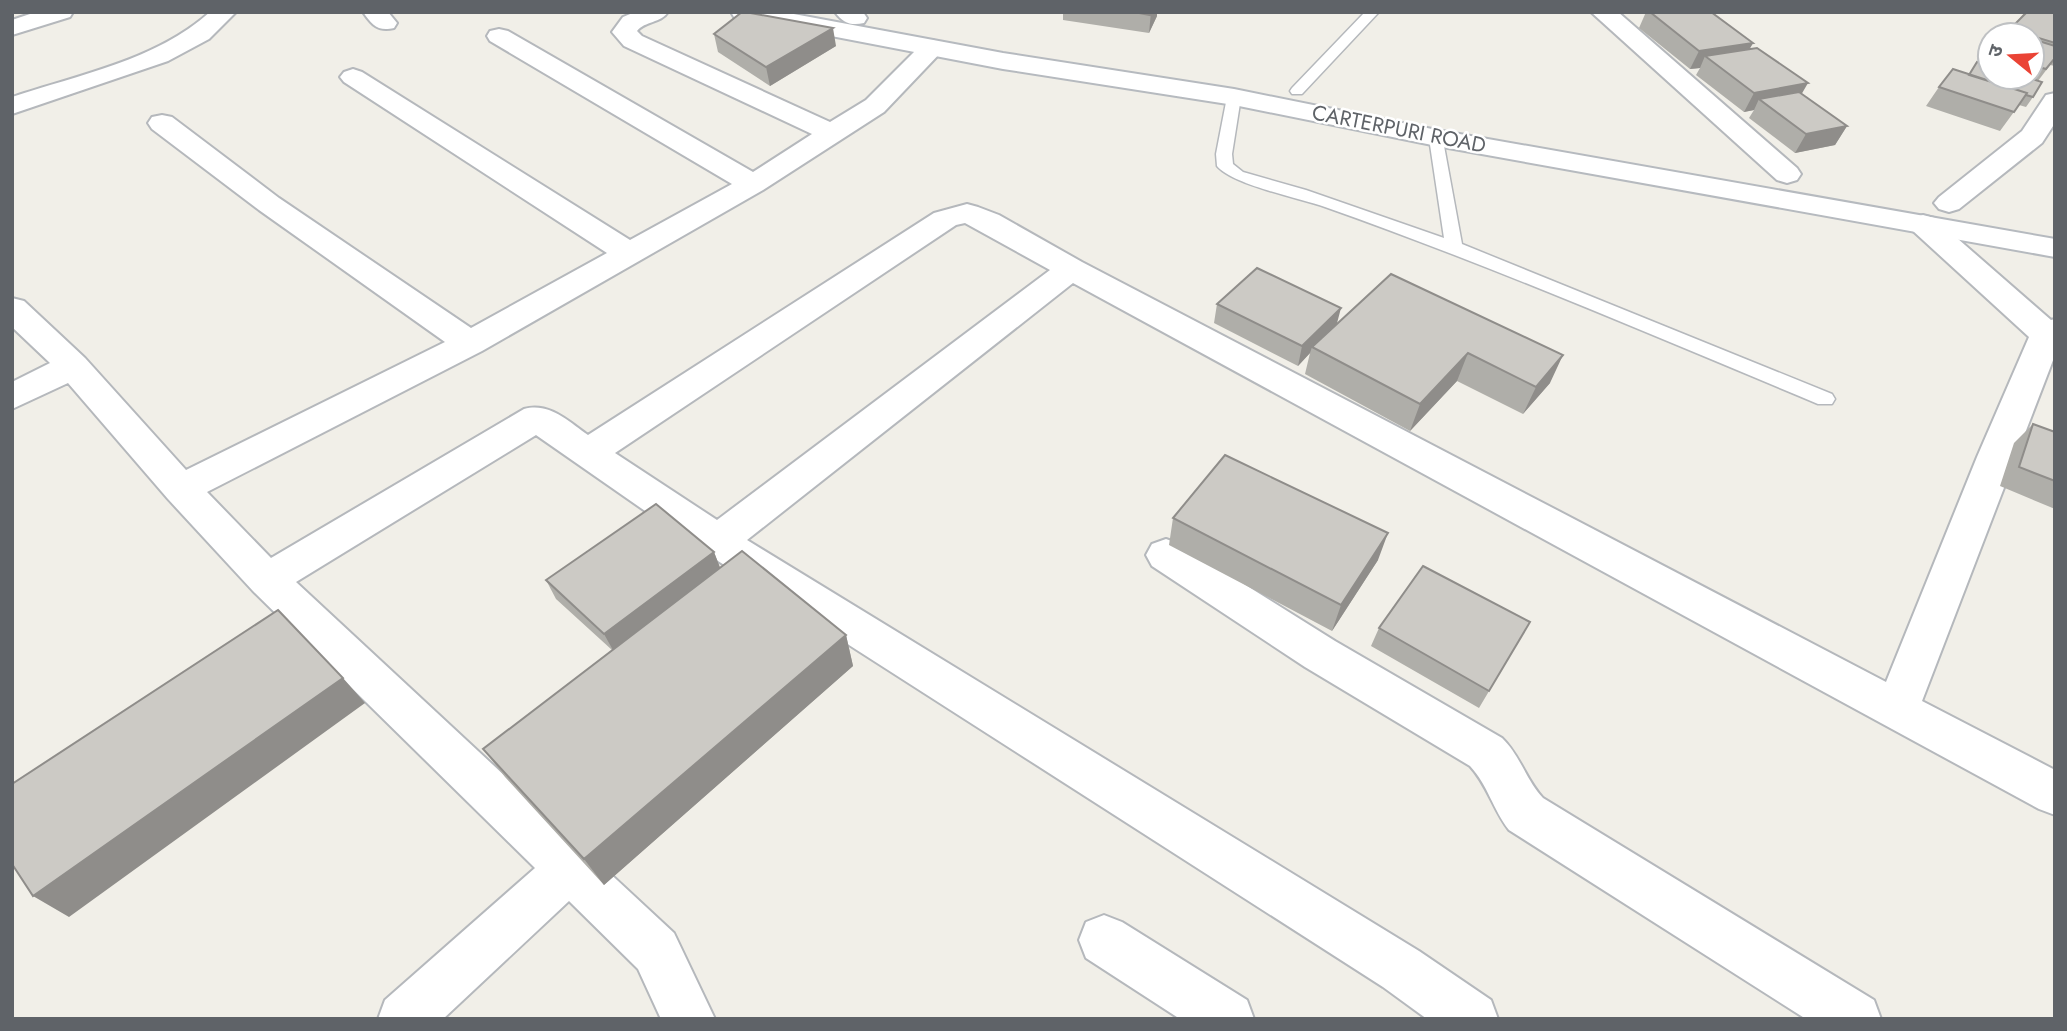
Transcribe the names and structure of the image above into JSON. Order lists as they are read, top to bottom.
{
  "streets": {
    "street": ["CARTERPURI ROAD"]
  },
  "north": "left"
}
